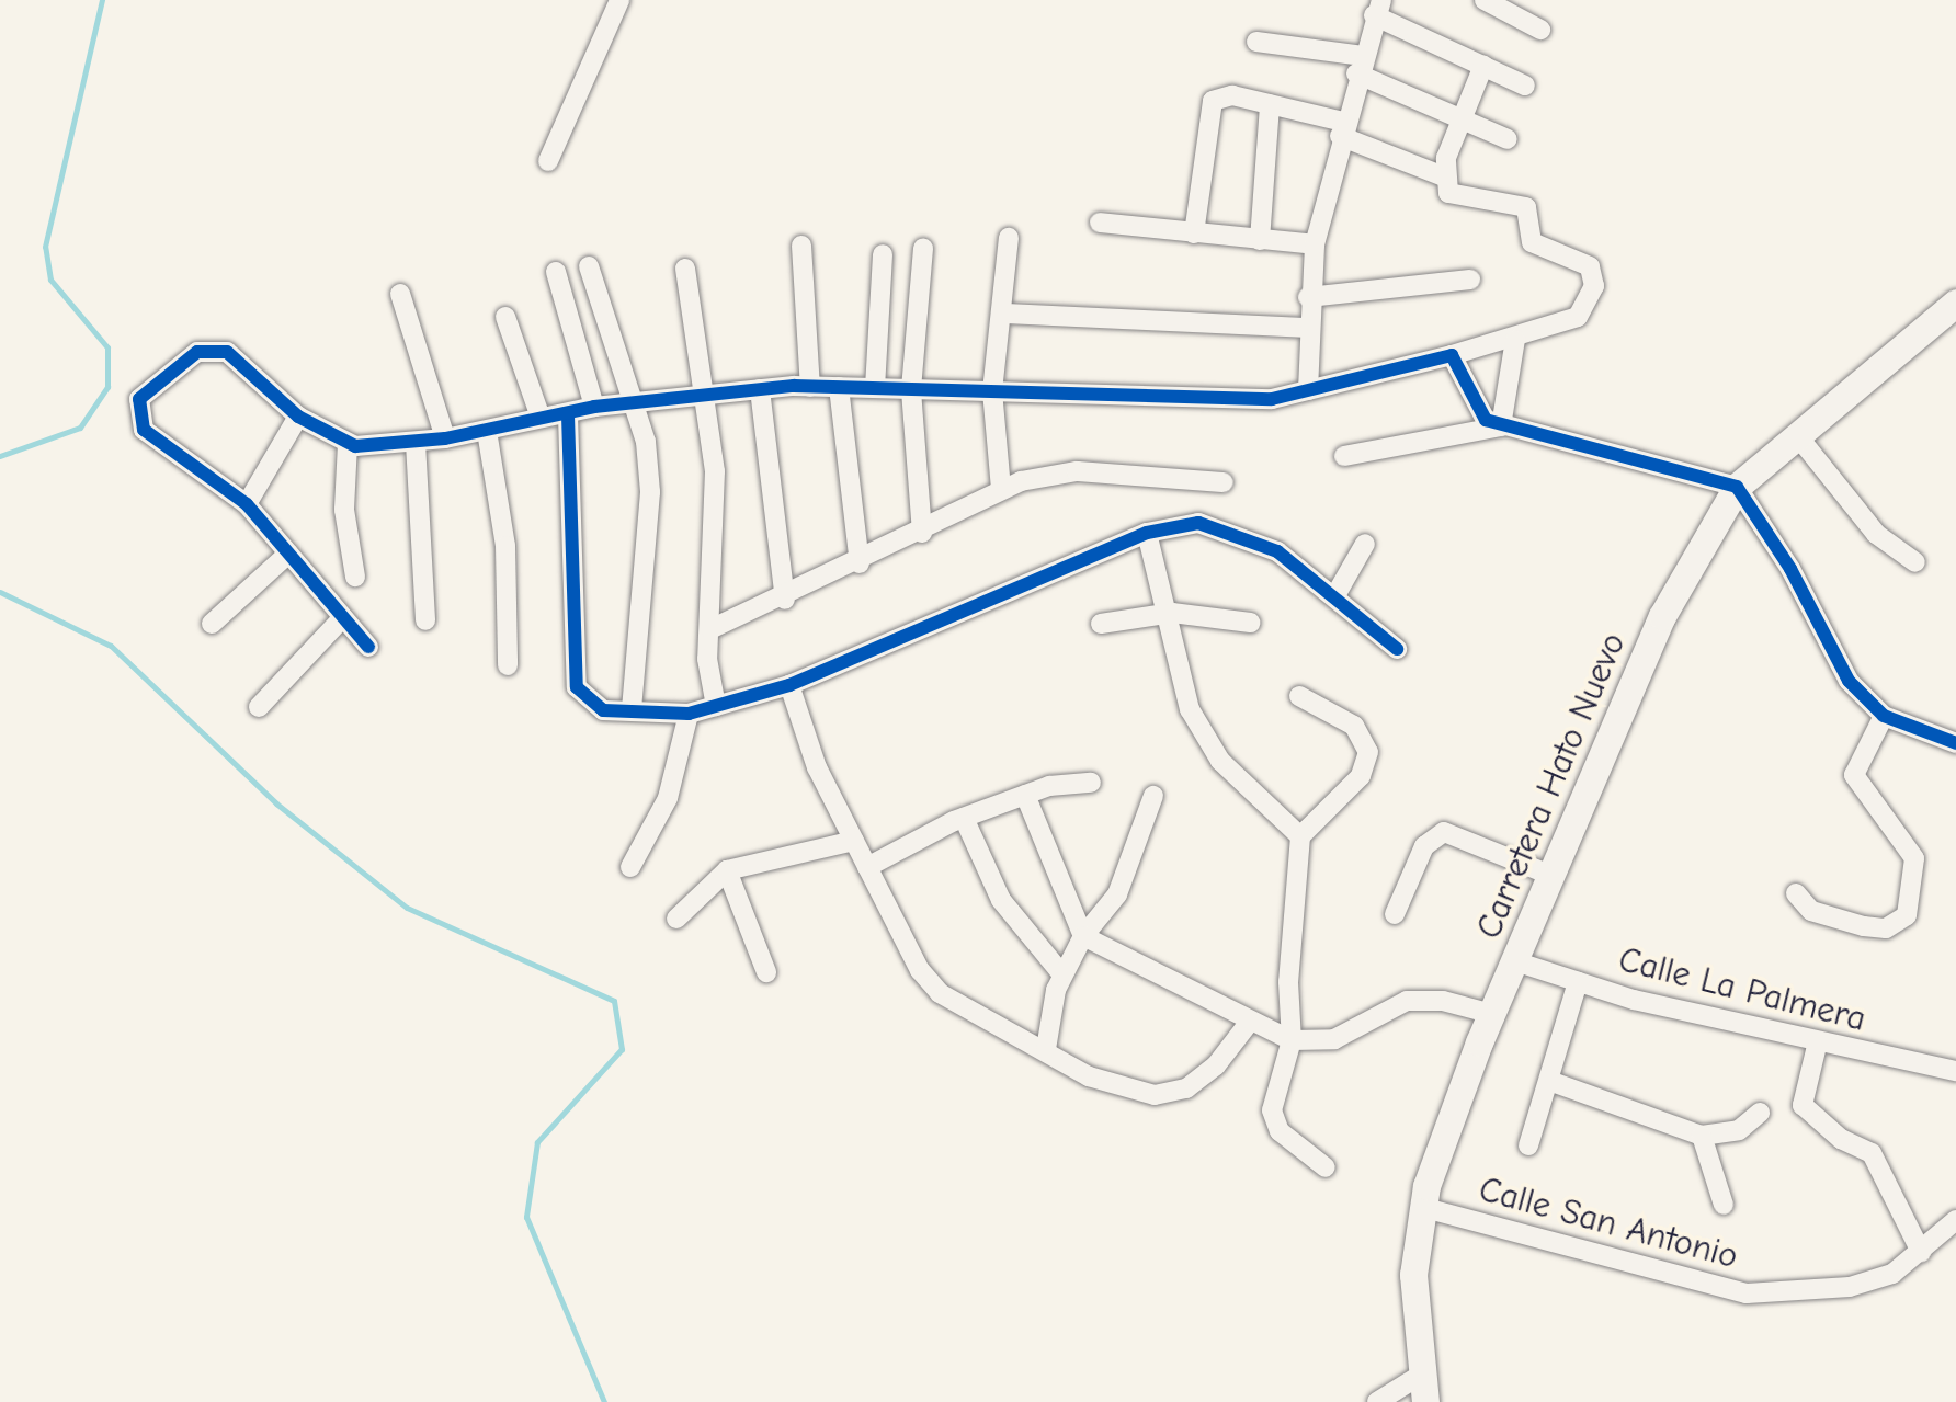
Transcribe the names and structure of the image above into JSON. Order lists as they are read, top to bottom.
{
  "streets": {
    "main road": ["Carretera Hato Nuevo"],
    "street": ["Calle La Palmera", "Calle San Antonio"]
  },
  "crossings": [
    ["Carretera Hato Nuevo", "Calle La Palmera"],
    ["Carretera Hato Nuevo", "Calle San Antonio"]
  ]
}
